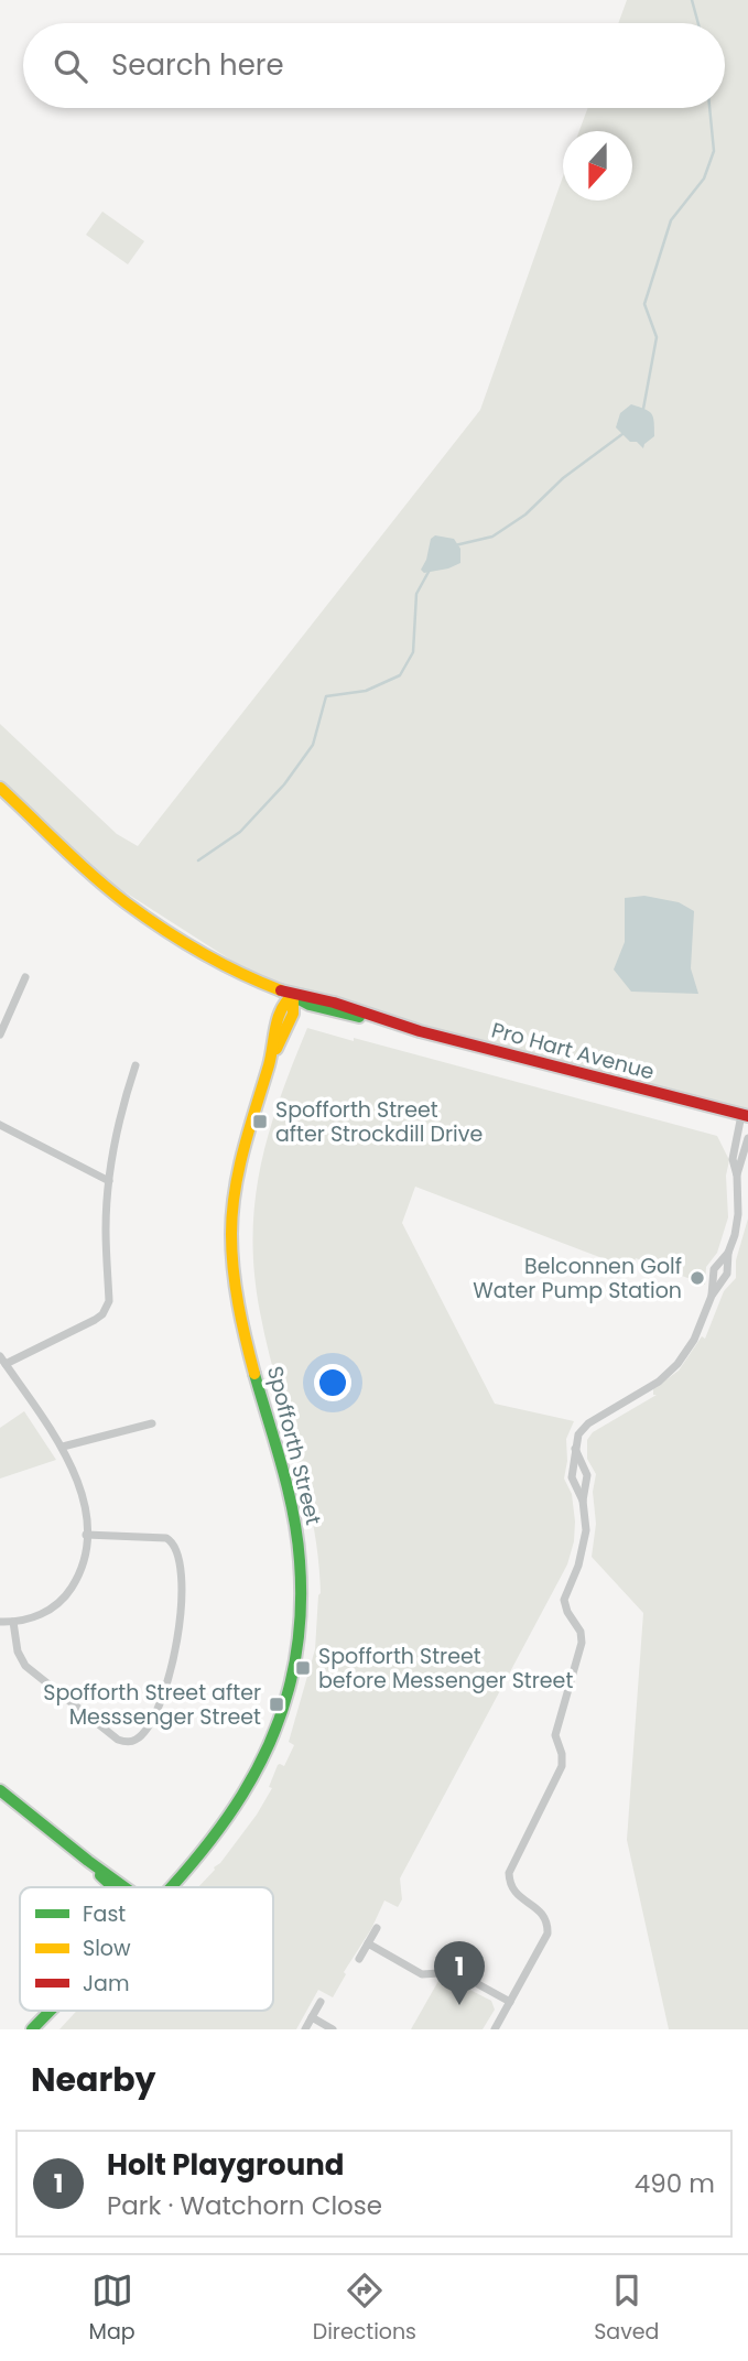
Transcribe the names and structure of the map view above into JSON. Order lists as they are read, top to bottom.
{
  "streets": {
    "main road": ["Pro Hart Avenue", "Spofforth Street"]
  },
  "crossings": [
    ["Pro Hart Avenue", "Spofforth Street"]
  ],
  "places": {
    "transit": ["Spofforth Street after Strockdill Drive", "Spofforth Street before Messenger Street", "Spofforth Street after Messsenger Street"],
    "other": ["Belconnen Golf Water Pump Station"]
  },
  "legend": ["Fast", "Slow", "Jam"],
  "north": "bottom",
  "page": {
    "search": "Search here",
    "pins": "1",
    "heading": "Nearby",
    "list": [
      {
        "mark": "1",
        "name": "Holt Playground",
        "note": "Park · Watchorn Close",
        "value": "490 m"
      }
    ],
    "nav": ["Map", "Directions", "Saved"]
  }
}
